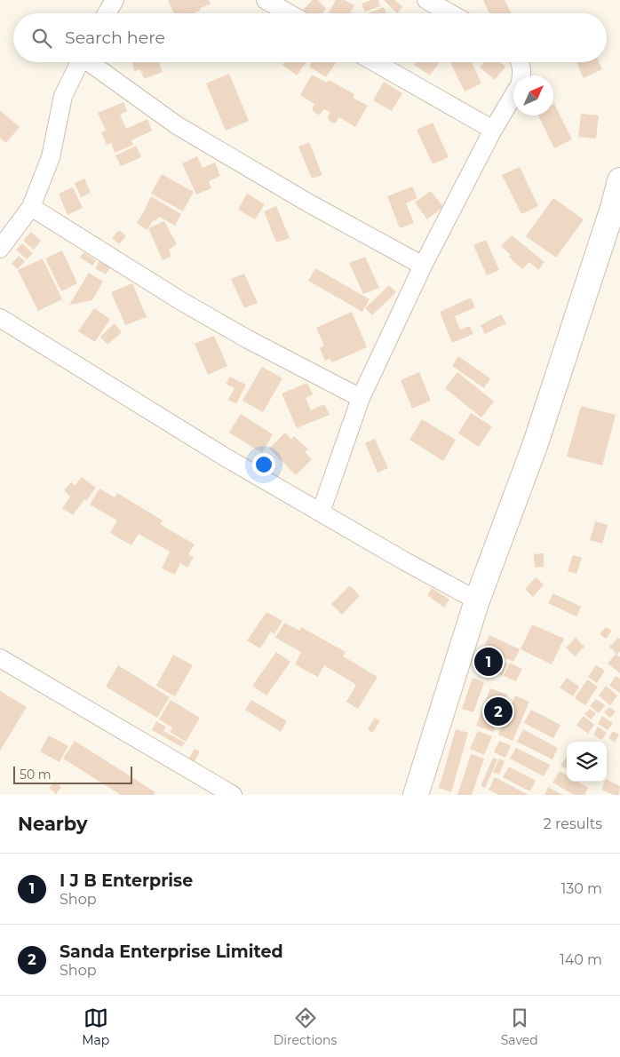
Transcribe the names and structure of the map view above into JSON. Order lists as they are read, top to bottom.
{
  "scale_bar": "50 m",
  "north": "top right",
  "page": {
    "search": "Search here",
    "pins": ["1", "2"],
    "scale": "50 m",
    "heading": ["Nearby", "2 results"],
    "list": [
      {
        "mark": "1",
        "name": "I J B Enterprise",
        "note": "Shop",
        "value": "130 m"
      },
      {
        "mark": "2",
        "name": "Sanda Enterprise Limited",
        "note": "Shop",
        "value": "140 m"
      }
    ],
    "nav": ["Map", "Directions", "Saved"]
  }
}
